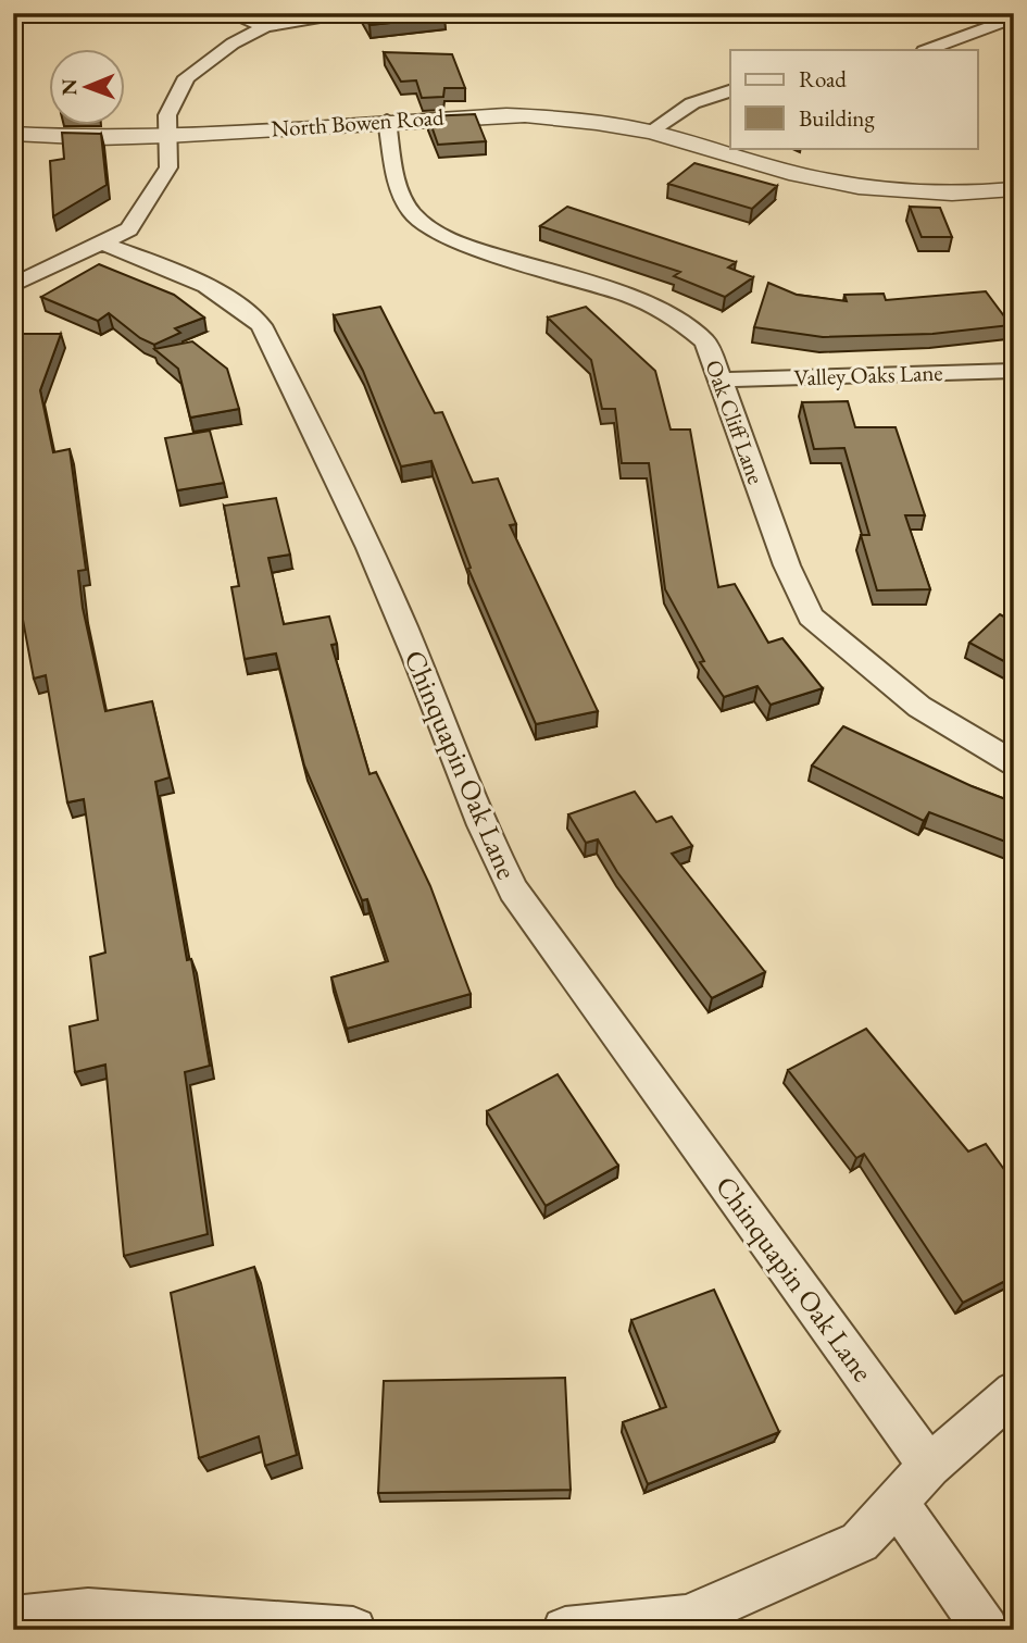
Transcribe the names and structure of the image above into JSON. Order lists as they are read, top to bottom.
{
  "streets": {
    "street": [
      "North Bowen Road",
      "Valley Oaks Lane",
      "Oak Cliff Lane",
      "Chinquapin Oak Lane"
    ]
  },
  "crossings": [
    ["North Bowen Road", "Oak Cliff Lane"],
    ["Valley Oaks Lane", "Oak Cliff Lane"]
  ],
  "legend": ["Road", "Building"],
  "north": "left"
}
